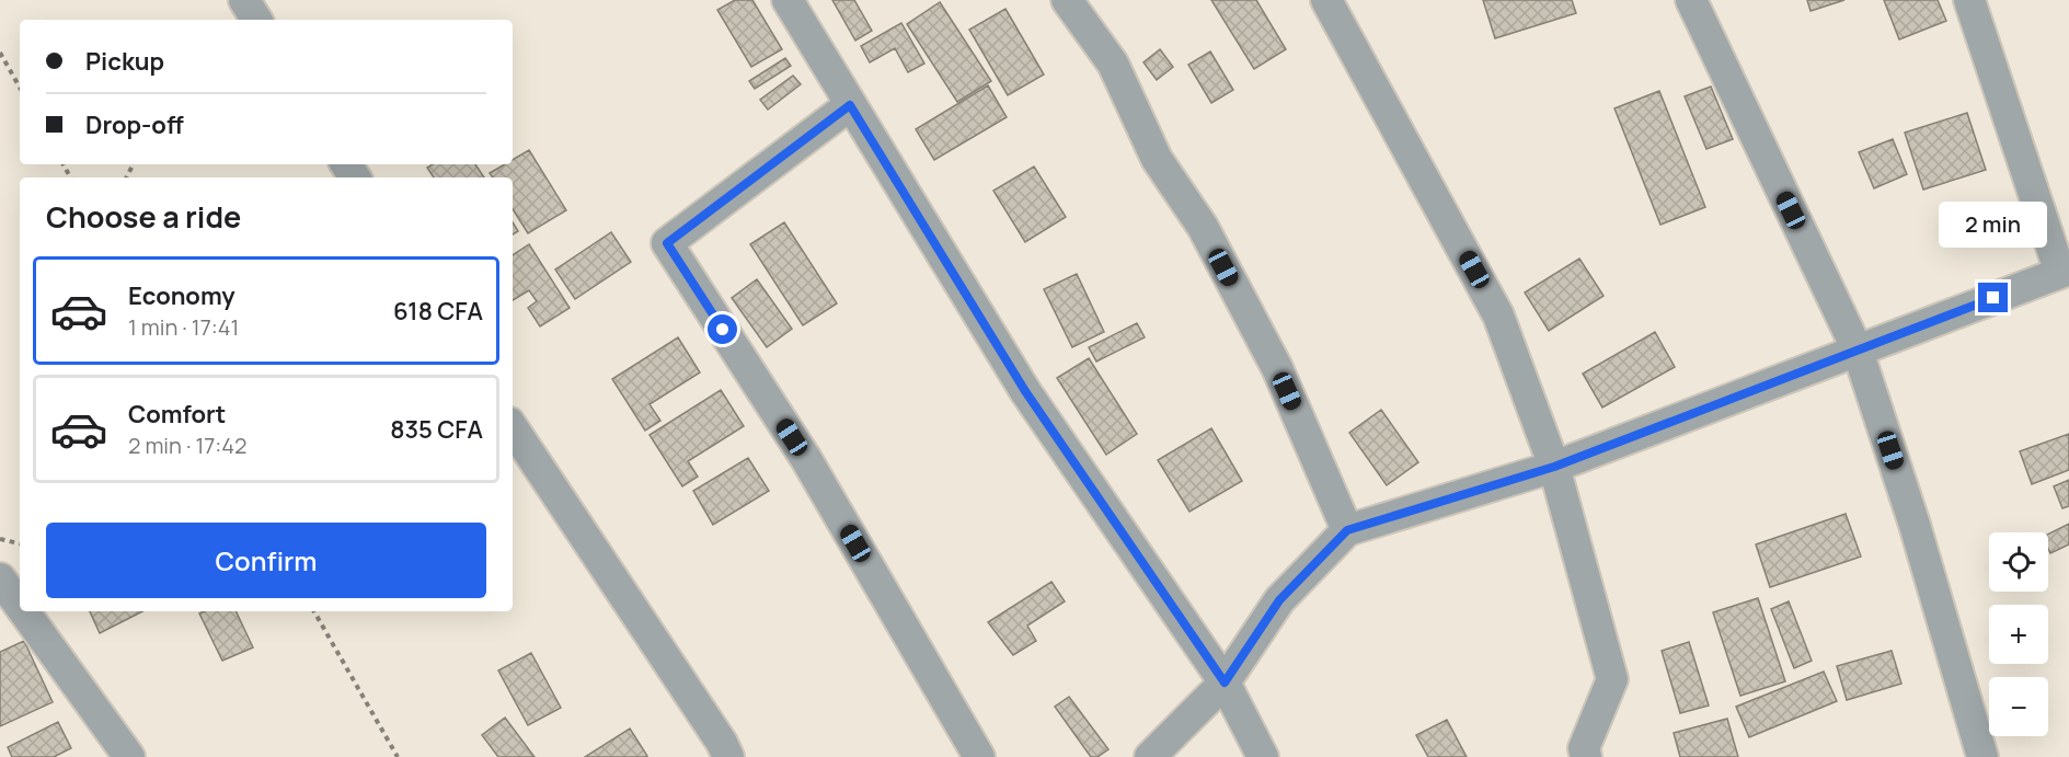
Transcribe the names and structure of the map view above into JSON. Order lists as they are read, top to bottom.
{
  "page": {
    "banner": ["Pickup", "Drop-off"],
    "heading": "Choose a ride",
    "bubble": "2 min",
    "list": [
      {
        "name": "Economy",
        "note": "1 min · 17:41",
        "value": "618 CFA"
      },
      {
        "name": "Comfort",
        "note": "2 min · 17:42",
        "value": "835 CFA"
      }
    ],
    "buttons": "Confirm",
    "map_buttons": ["+", "−"]
  }
}
